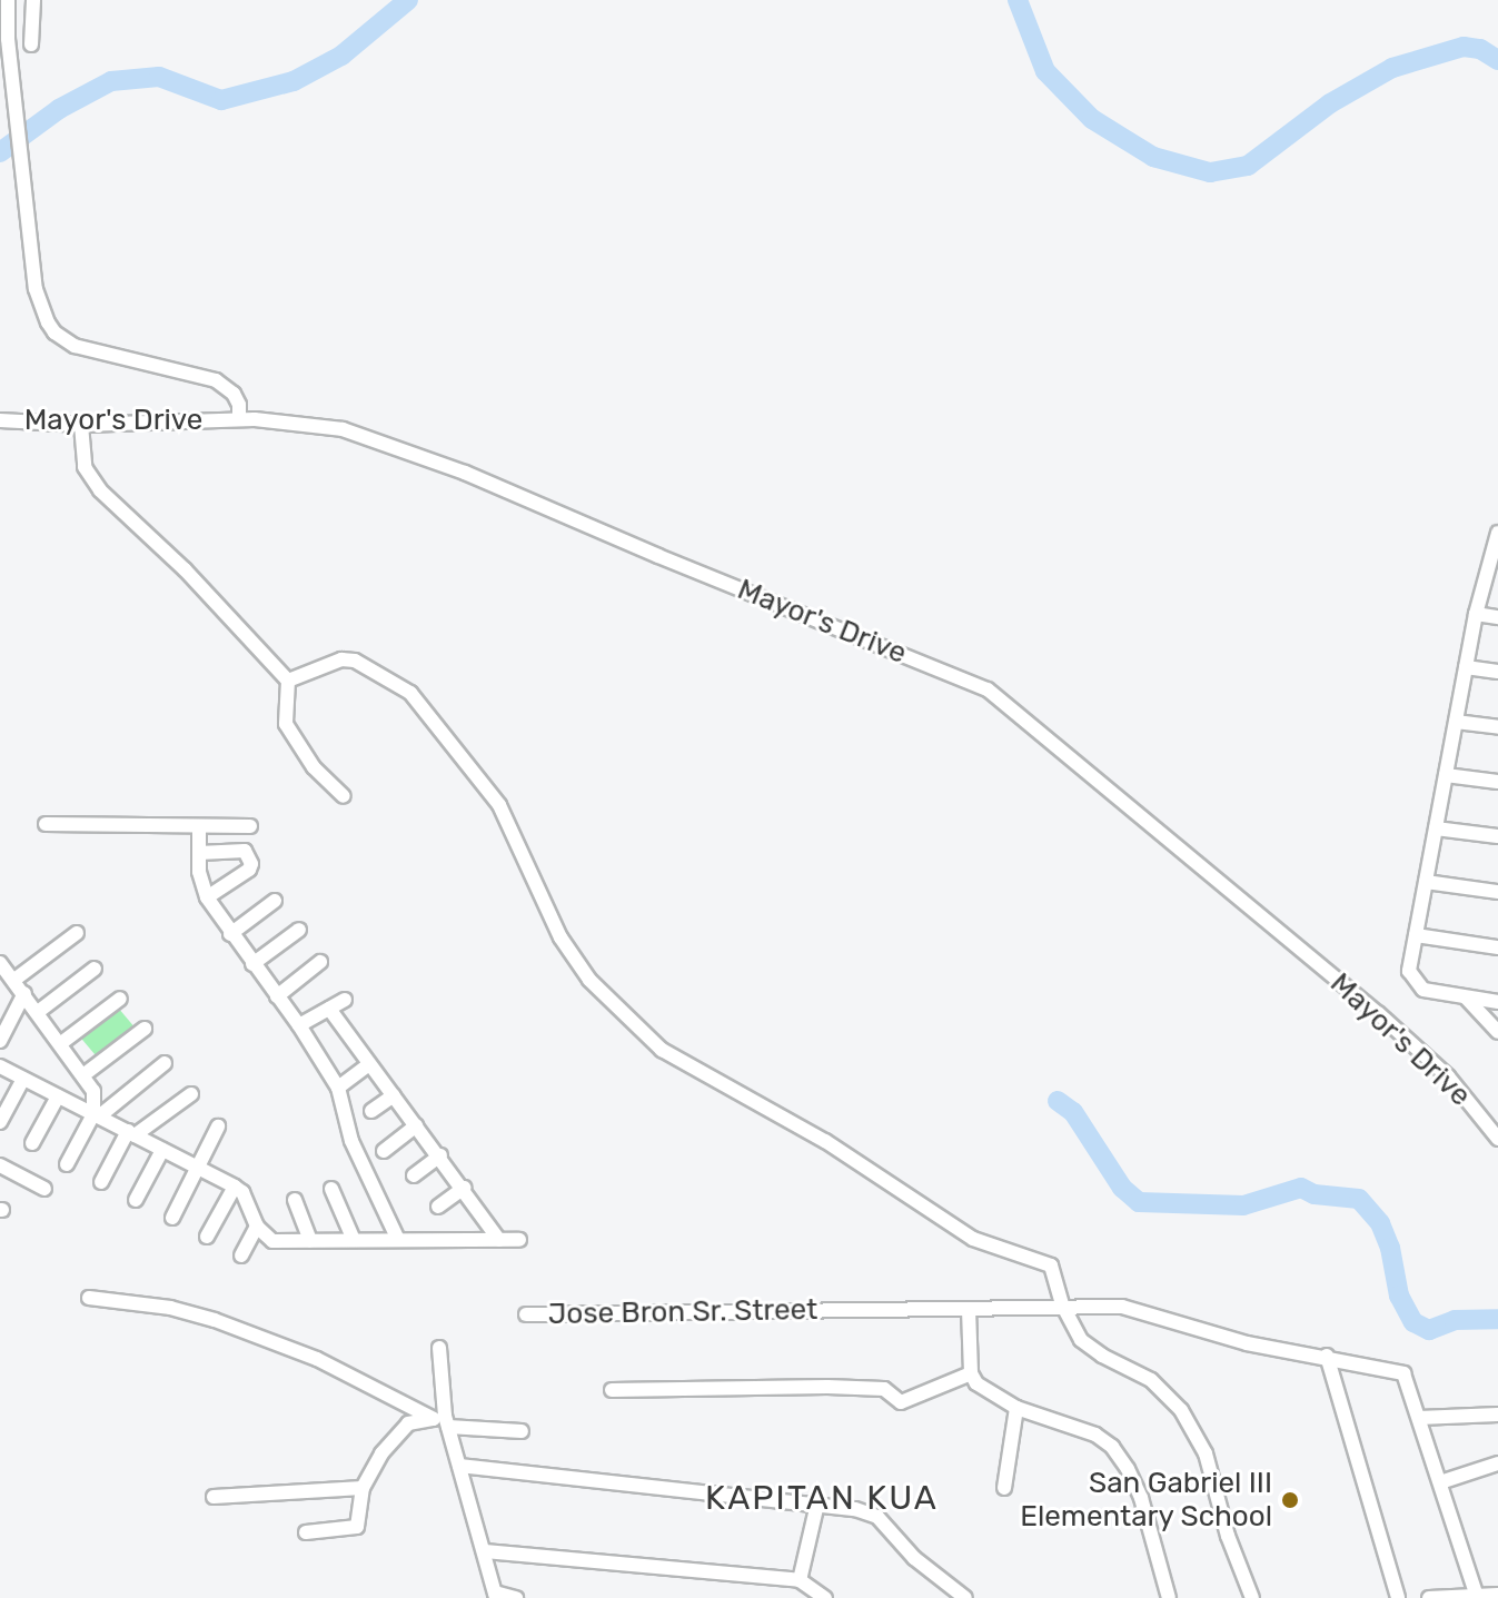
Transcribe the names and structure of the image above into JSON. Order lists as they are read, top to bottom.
{
  "streets": {
    "street": ["Mayor's Drive", "Jose Bron Sr. Street"]
  },
  "districts": ["KAPITAN KUA"],
  "places": ["San Gabriel III Elementary School"]
}
